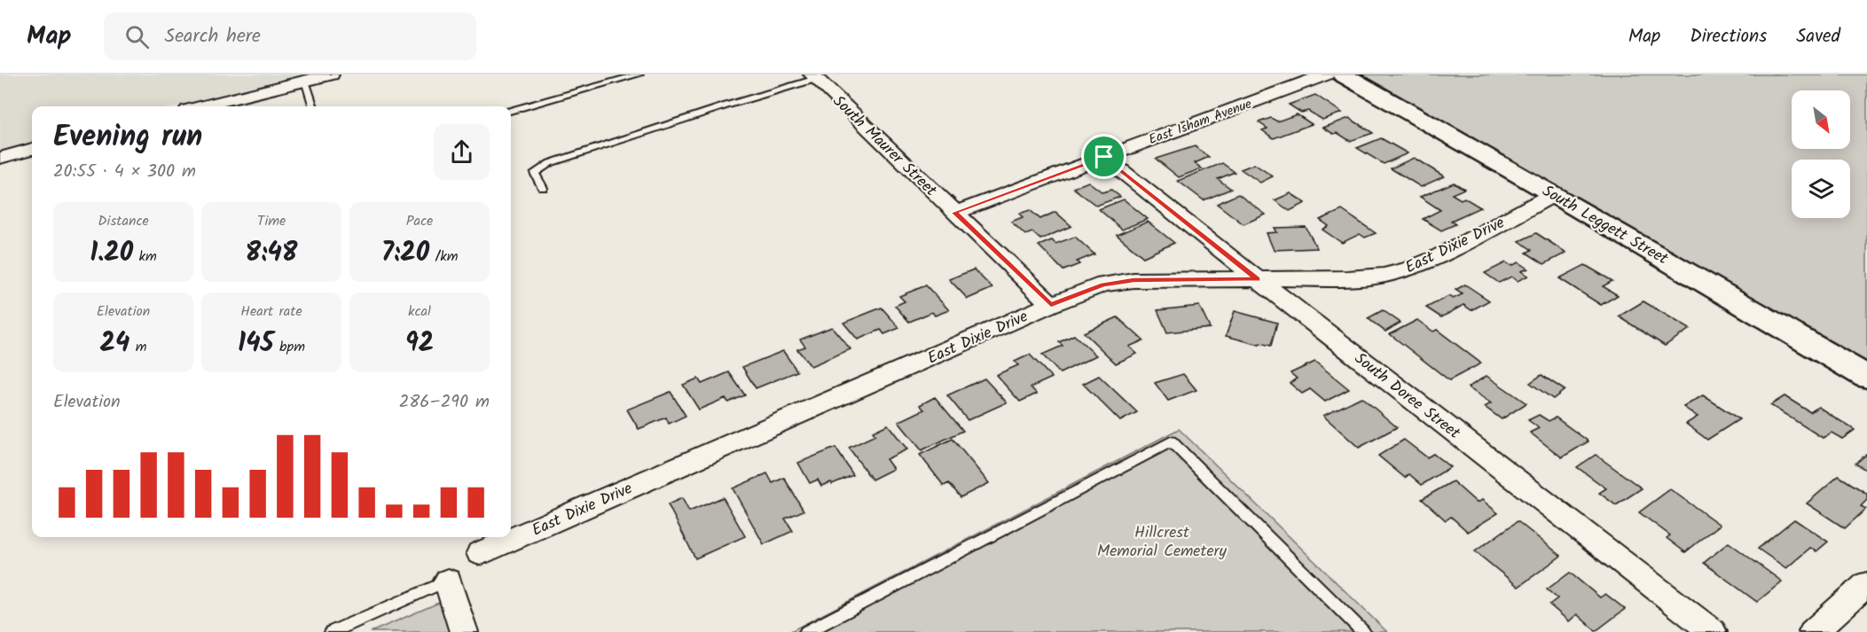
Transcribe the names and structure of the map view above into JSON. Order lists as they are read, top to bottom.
{
  "streets": {
    "street": [
      "East Isham Avenue",
      "South Maurer Street",
      "South Leggett Street",
      "East Dixie Drive",
      "South Doree Street"
    ]
  },
  "crossings": [
    ["East Isham Avenue", "South Maurer Street"],
    ["East Isham Avenue", "South Doree Street"],
    ["South Maurer Street", "East Dixie Drive"],
    ["South Leggett Street", "East Dixie Drive"],
    ["East Dixie Drive", "South Doree Street"]
  ],
  "parks": ["Hillcrest Memorial Cemetery"],
  "north": "bottom right",
  "page": {
    "header": "Map",
    "search": "Search here",
    "nav": ["Map", "Directions", "Saved"],
    "heading": ["Evening run", "20:55 · 4 × 300 m"],
    "stats": [
      ["Distance", "1.20 km"],
      ["Time", "8:48"],
      ["Pace", "7:20 /km"],
      ["Elevation", "24 m"],
      ["Heart rate", "145 bpm"],
      ["kcal", "92"]
    ],
    "chart": ["Elevation", "286–290 m"]
  }
}
